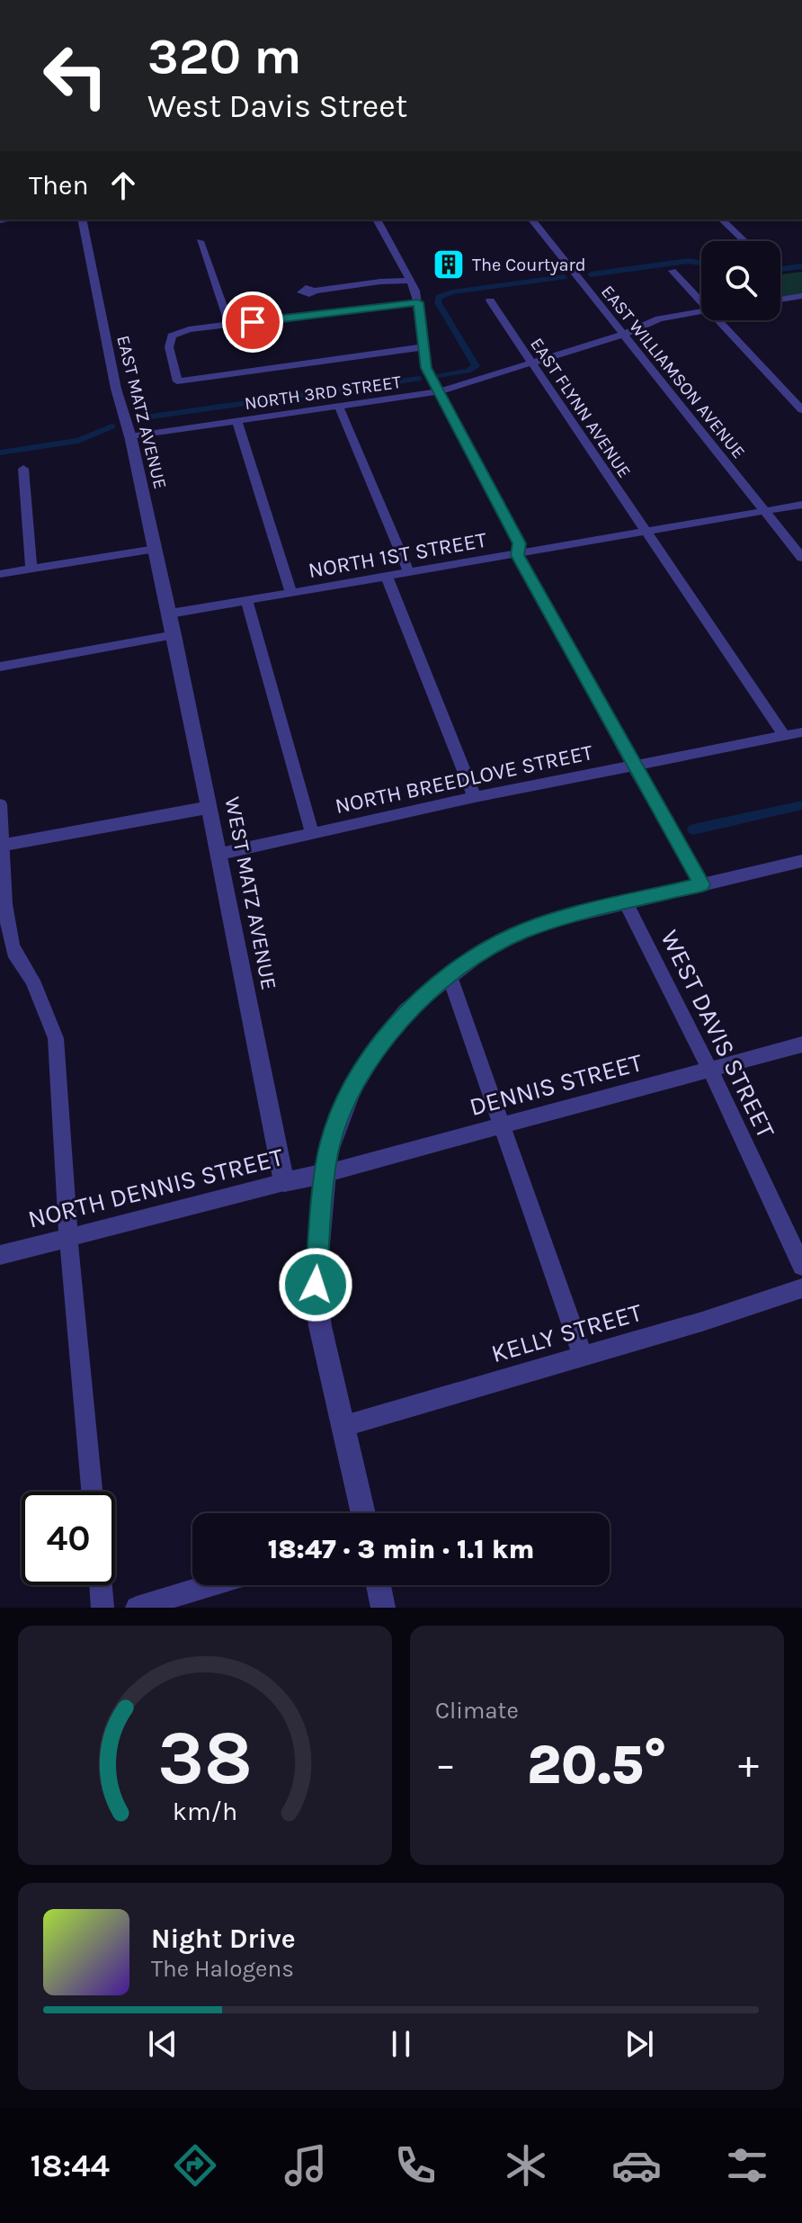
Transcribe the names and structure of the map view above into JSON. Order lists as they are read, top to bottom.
{
  "streets": {
    "street": [
      "EAST WILLIAMSON AVENUE",
      "NORTH 3RD STREET",
      "EAST FLYNN AVENUE",
      "EAST MATZ AVENUE",
      "NORTH 1ST STREET",
      "NORTH BREEDLOVE STREET",
      "WEST MATZ AVENUE",
      "WEST DAVIS STREET",
      "DENNIS STREET",
      "NORTH DENNIS STREET",
      "KELLY STREET"
    ]
  },
  "crossings": [
    ["EAST WILLIAMSON AVENUE", "NORTH 3RD STREET"],
    ["EAST WILLIAMSON AVENUE", "NORTH 1ST STREET"],
    ["NORTH 3RD STREET", "EAST FLYNN AVENUE"],
    ["NORTH 3RD STREET", "EAST MATZ AVENUE"],
    ["EAST FLYNN AVENUE", "NORTH 1ST STREET"],
    ["EAST FLYNN AVENUE", "NORTH BREEDLOVE STREET"],
    ["EAST MATZ AVENUE", "NORTH 1ST STREET"],
    ["EAST MATZ AVENUE", "WEST MATZ AVENUE"],
    ["NORTH 1ST STREET", "WEST MATZ AVENUE"],
    ["NORTH BREEDLOVE STREET", "WEST MATZ AVENUE"],
    ["WEST MATZ AVENUE", "NORTH DENNIS STREET"],
    ["WEST DAVIS STREET", "DENNIS STREET"],
    ["DENNIS STREET", "NORTH DENNIS STREET"]
  ],
  "places": {
    "building": ["The Courtyard"]
  },
  "page": {
    "turn": ["320 m", "West Davis Street"],
    "then": "Then",
    "limit": "40",
    "trip": "18:47 · 3 min · 1.1 km",
    "tile": "Climate",
    "heat": ["−", "20.5°", "+"],
    "song": ["Night Drive", "The Halogens"],
    "tabs": "18:44",
    "gauge": ["38", "km/h"]
  }
}
